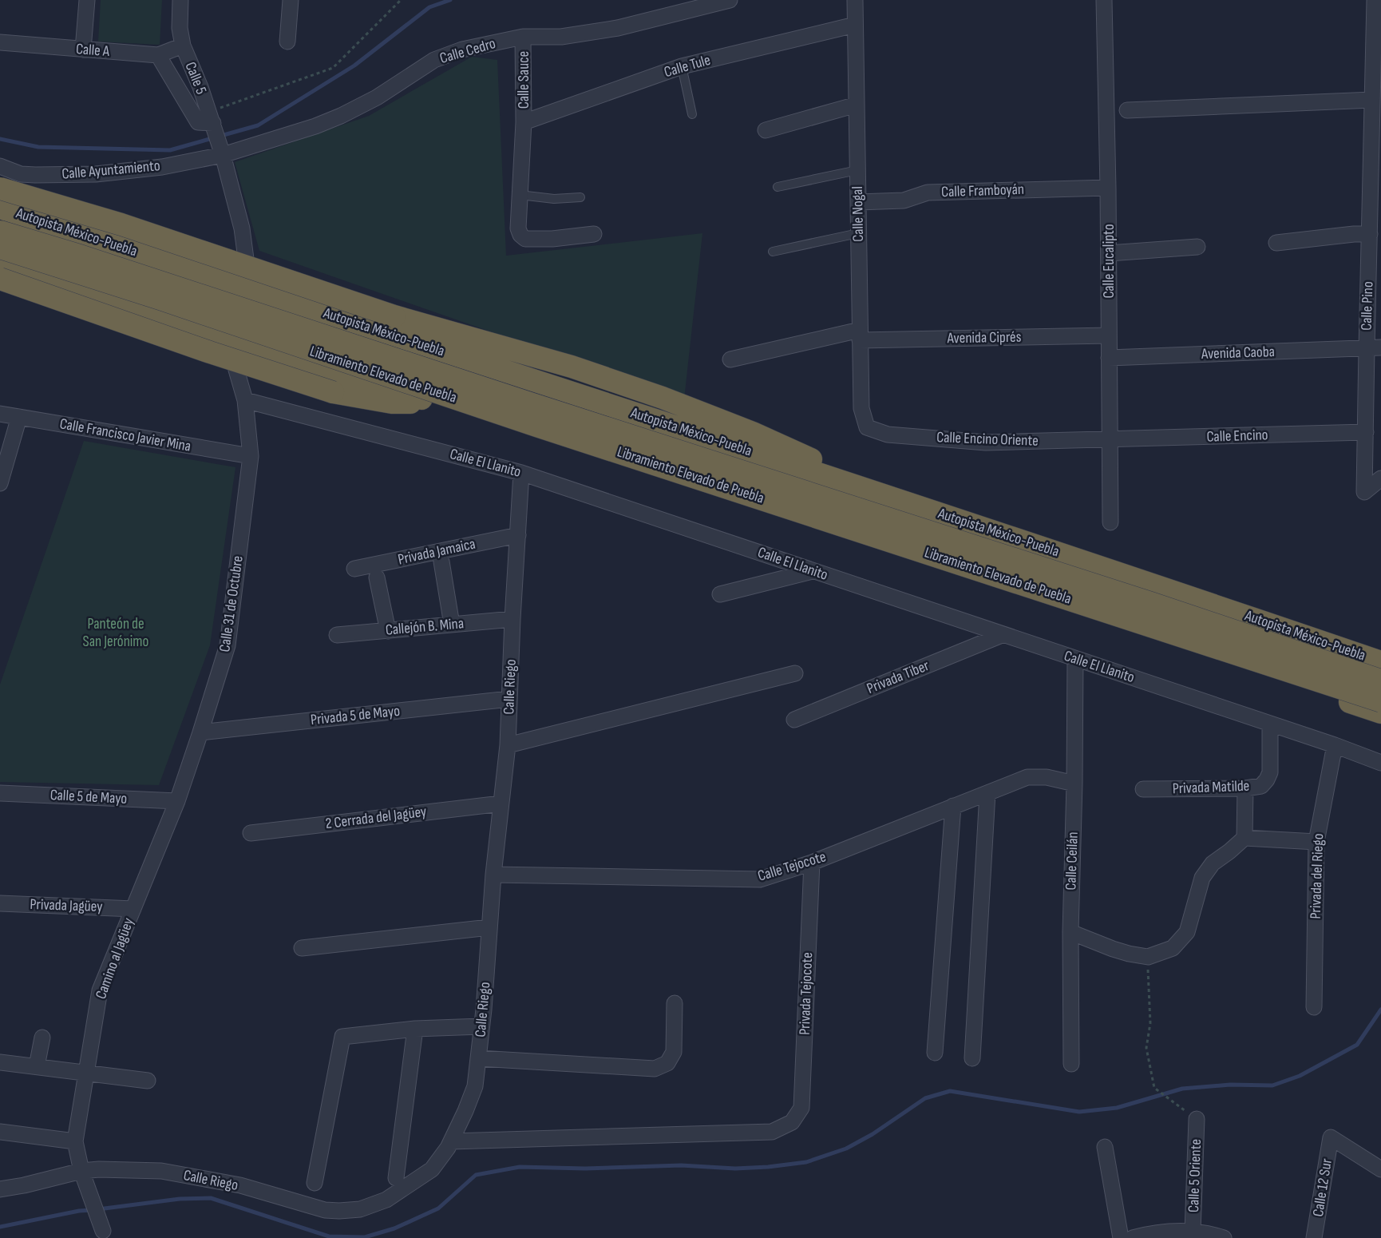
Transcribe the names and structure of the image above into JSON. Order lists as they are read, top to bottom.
{
  "streets": {
    "highway": ["Autopista México-Puebla", "Libramiento Elevado de Puebla"],
    "street": [
      "Calle A",
      "Calle Cedro",
      "Calle Tule",
      "Calle 5",
      "Calle Sauce",
      "Calle Ayuntamiento",
      "Calle Framboyán",
      "Calle Nogal",
      "Calle Eucalipto",
      "Calle Pino",
      "Avenida Ciprés",
      "Avenida Caoba",
      "Calle Francisco Javier Mina",
      "Calle Encino",
      "Calle Encino Oriente",
      "Calle El Llanito",
      "Privada Jamaica",
      "Calle 31 de Octubre",
      "Callejón B. Mina",
      "Privada Tiber",
      "Calle Riego",
      "Privada 5 de Mayo",
      "Privada Matilde",
      "Calle 5 de Mayo",
      "2 Cerrada del Jagüey",
      "Calle Ceilán",
      "Calle Tejocote",
      "Privada del Riego",
      "Privada Jagüey",
      "Camino al Jagüey",
      "Privada Tejocote",
      "Calle 5 Oriente",
      "Calle 12 Sur"
    ]
  },
  "crossings": [
    ["Calle A", "Calle 5"],
    ["Calle Cedro", "Calle 5"],
    ["Calle Cedro", "Calle Sauce"],
    ["Calle Cedro", "Calle Ayuntamiento"],
    ["Calle Tule", "Calle Sauce"],
    ["Calle Tule", "Calle Nogal"],
    ["Calle 5", "Calle Ayuntamiento"],
    ["Calle Framboyán", "Calle Nogal"],
    ["Calle Framboyán", "Calle Eucalipto"],
    ["Calle Nogal", "Avenida Ciprés"],
    ["Calle Nogal", "Calle Encino Oriente"],
    ["Calle Eucalipto", "Avenida Ciprés"],
    ["Calle Eucalipto", "Avenida Caoba"],
    ["Calle Eucalipto", "Calle Encino"],
    ["Calle Eucalipto", "Calle Encino Oriente"],
    ["Calle Pino", "Avenida Caoba"],
    ["Calle Pino", "Calle Encino"],
    ["Calle Francisco Javier Mina", "Calle 31 de Octubre"],
    ["Calle Encino", "Calle Encino Oriente"],
    ["Calle El Llanito", "Calle 31 de Octubre"],
    ["Calle El Llanito", "Privada Tiber"],
    ["Calle El Llanito", "Calle Riego"],
    ["Calle El Llanito", "Privada Matilde"],
    ["Calle El Llanito", "Calle Ceilán"],
    ["Calle El Llanito", "Privada del Riego"],
    ["Privada Jamaica", "Calle Riego"],
    ["Calle 31 de Octubre", "Privada 5 de Mayo"],
    ["Calle 31 de Octubre", "Calle 5 de Mayo"],
    ["Calle 31 de Octubre", "Camino al Jagüey"],
    ["Callejón B. Mina", "Calle Riego"],
    ["Calle Riego", "Privada 5 de Mayo"],
    ["Calle Riego", "2 Cerrada del Jagüey"],
    ["Calle Riego", "Calle Tejocote"],
    ["Calle Riego", "Camino al Jagüey"],
    ["Calle Riego", "Privada Tejocote"],
    ["Calle 5 de Mayo", "Camino al Jagüey"],
    ["Calle Ceilán", "Calle Tejocote"],
    ["Calle Tejocote", "Privada Tejocote"],
    ["Privada Jagüey", "Camino al Jagüey"]
  ],
  "parks": ["Panteón de San Jerónimo"]
}
